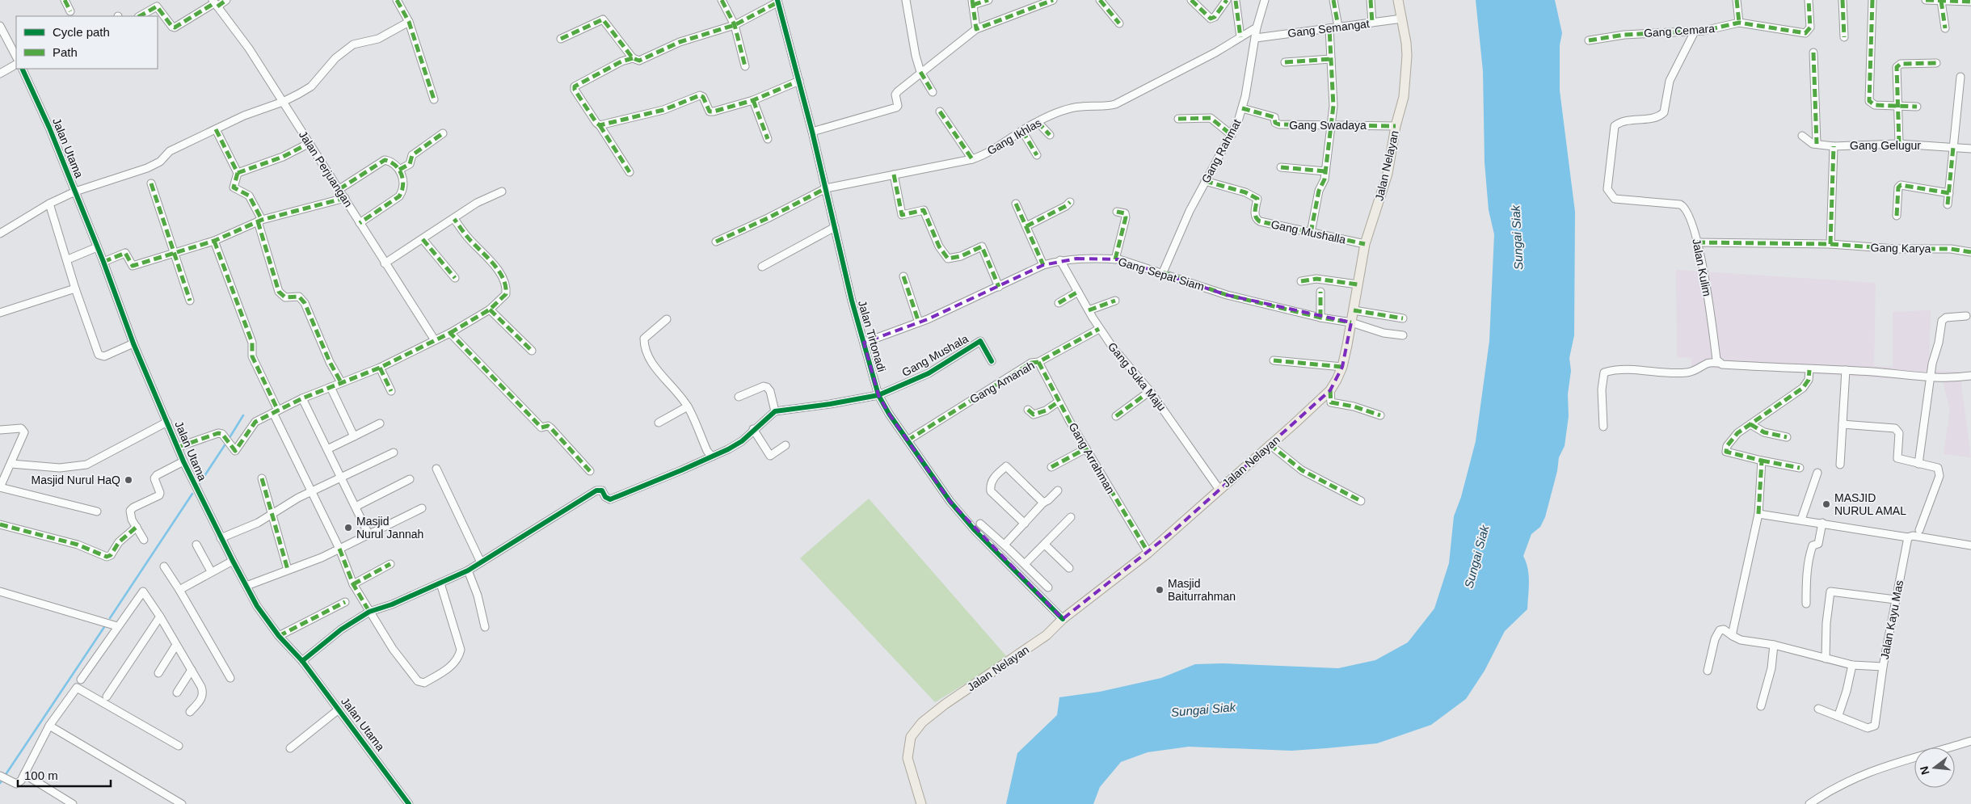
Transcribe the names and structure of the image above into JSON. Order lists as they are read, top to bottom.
{
  "streets": {
    "main road": ["Jalan Nelayan"],
    "street": [
      "Gang Semangat",
      "Gang Cemara",
      "Gang Swadaya",
      "Gang Ikhlas",
      "Gang Gelugur",
      "Jalan Utama",
      "Gang Rahmat",
      "Jalan Perjuangan",
      "Gang Mushalla",
      "Gang Karya",
      "Jalan Kulim",
      "Gang Sepat Siam",
      "Jalan Tirtonadi",
      "Gang Mushala",
      "Gang Suka Maju",
      "Gang Amanah",
      "Gang Arrahman",
      "Jalan Kayu Mas"
    ]
  },
  "crossings": [
    ["Gang Semangat", "Gang Rahmat"],
    ["Gang Semangat", "Jalan Nelayan"],
    ["Gang Cemara", "Jalan Kulim"],
    ["Gang Swadaya", "Gang Rahmat"],
    ["Gang Swadaya", "Jalan Nelayan"],
    ["Gang Ikhlas", "Gang Rahmat"],
    ["Gang Ikhlas", "Jalan Tirtonadi"],
    ["Gang Rahmat", "Gang Mushalla"],
    ["Gang Rahmat", "Gang Sepat Siam"],
    ["Jalan Nelayan", "Gang Mushalla"],
    ["Jalan Nelayan", "Gang Sepat Siam"],
    ["Jalan Nelayan", "Jalan Tirtonadi"],
    ["Jalan Nelayan", "Gang Suka Maju"],
    ["Jalan Nelayan", "Gang Arrahman"],
    ["Gang Karya", "Jalan Kulim"],
    ["Gang Sepat Siam", "Jalan Tirtonadi"],
    ["Gang Sepat Siam", "Gang Suka Maju"],
    ["Jalan Tirtonadi", "Gang Mushala"],
    ["Jalan Tirtonadi", "Gang Amanah"],
    ["Gang Suka Maju", "Gang Amanah"],
    ["Gang Amanah", "Gang Arrahman"]
  ],
  "water": ["Sungai Siak"],
  "places": [
    "Masjid Nurul HaQ",
    "MASJID NURUL AMAL",
    "Masjid Nurul Jannah",
    "Masjid Baiturrahman"
  ],
  "legend": ["Cycle path", "Path"],
  "scale_bar": "100 m",
  "north": "left"
}
